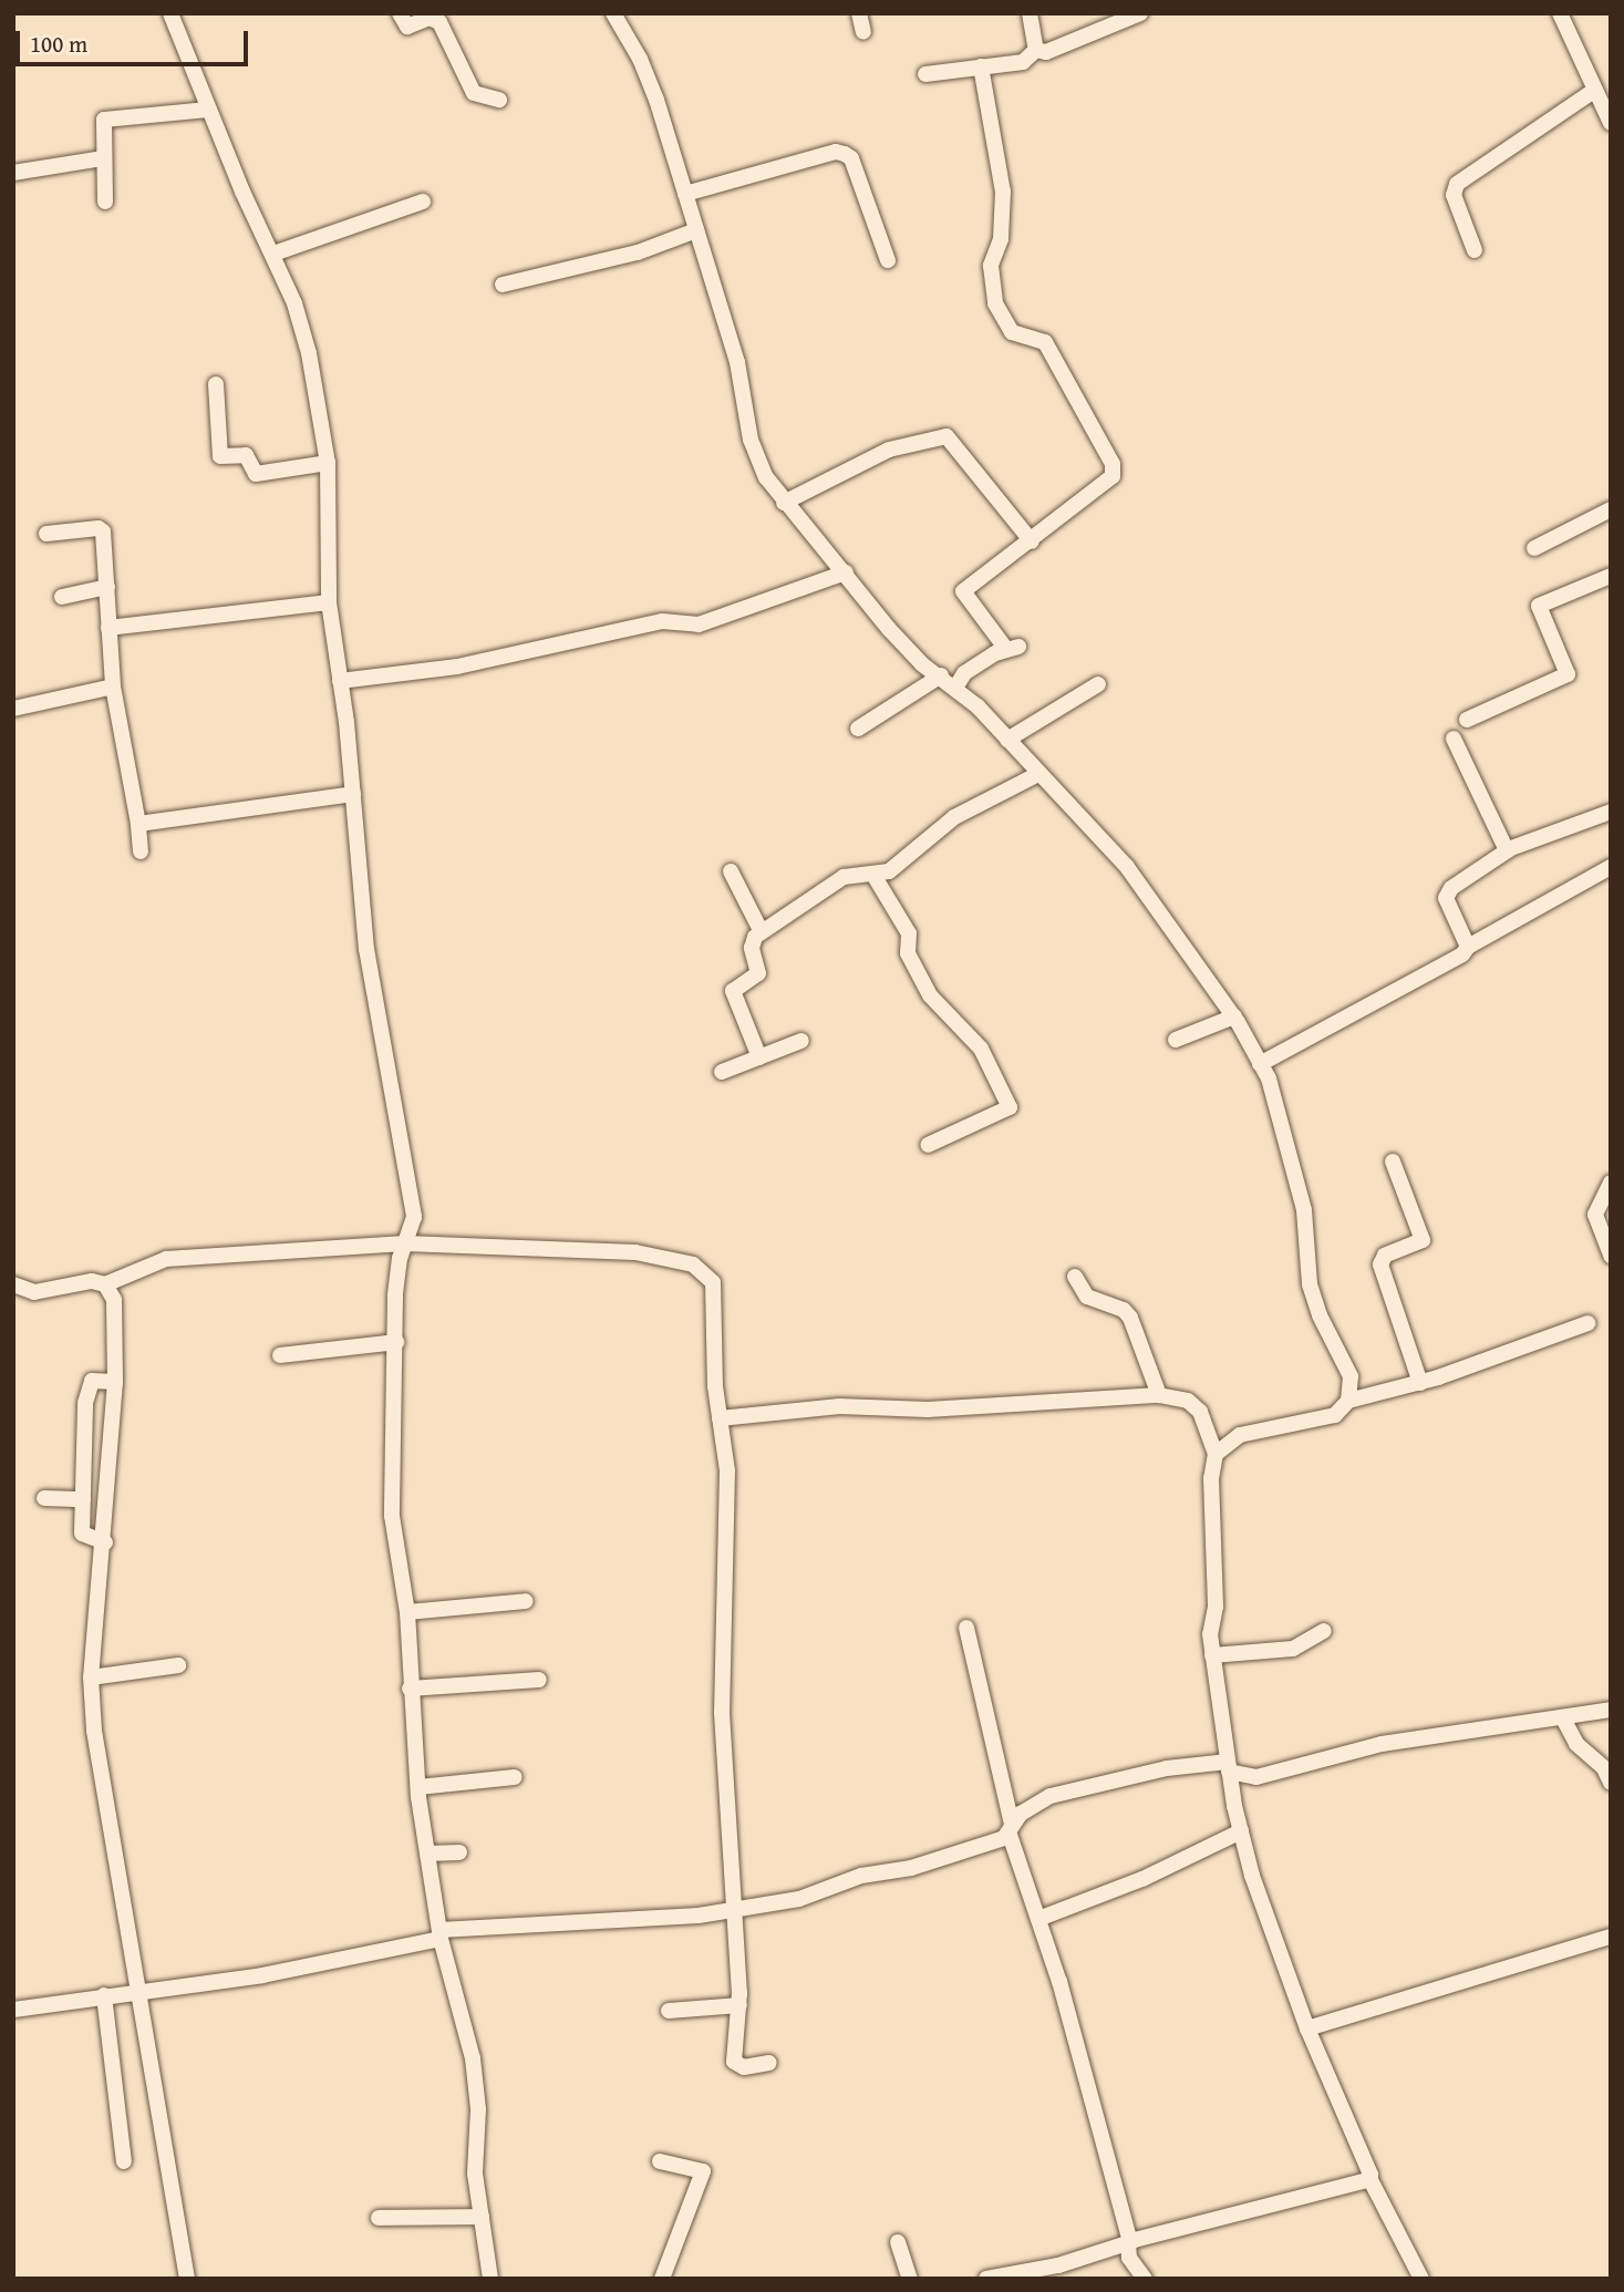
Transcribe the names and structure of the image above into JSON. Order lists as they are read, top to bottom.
{
  "scale_bar": "100 m"
}
